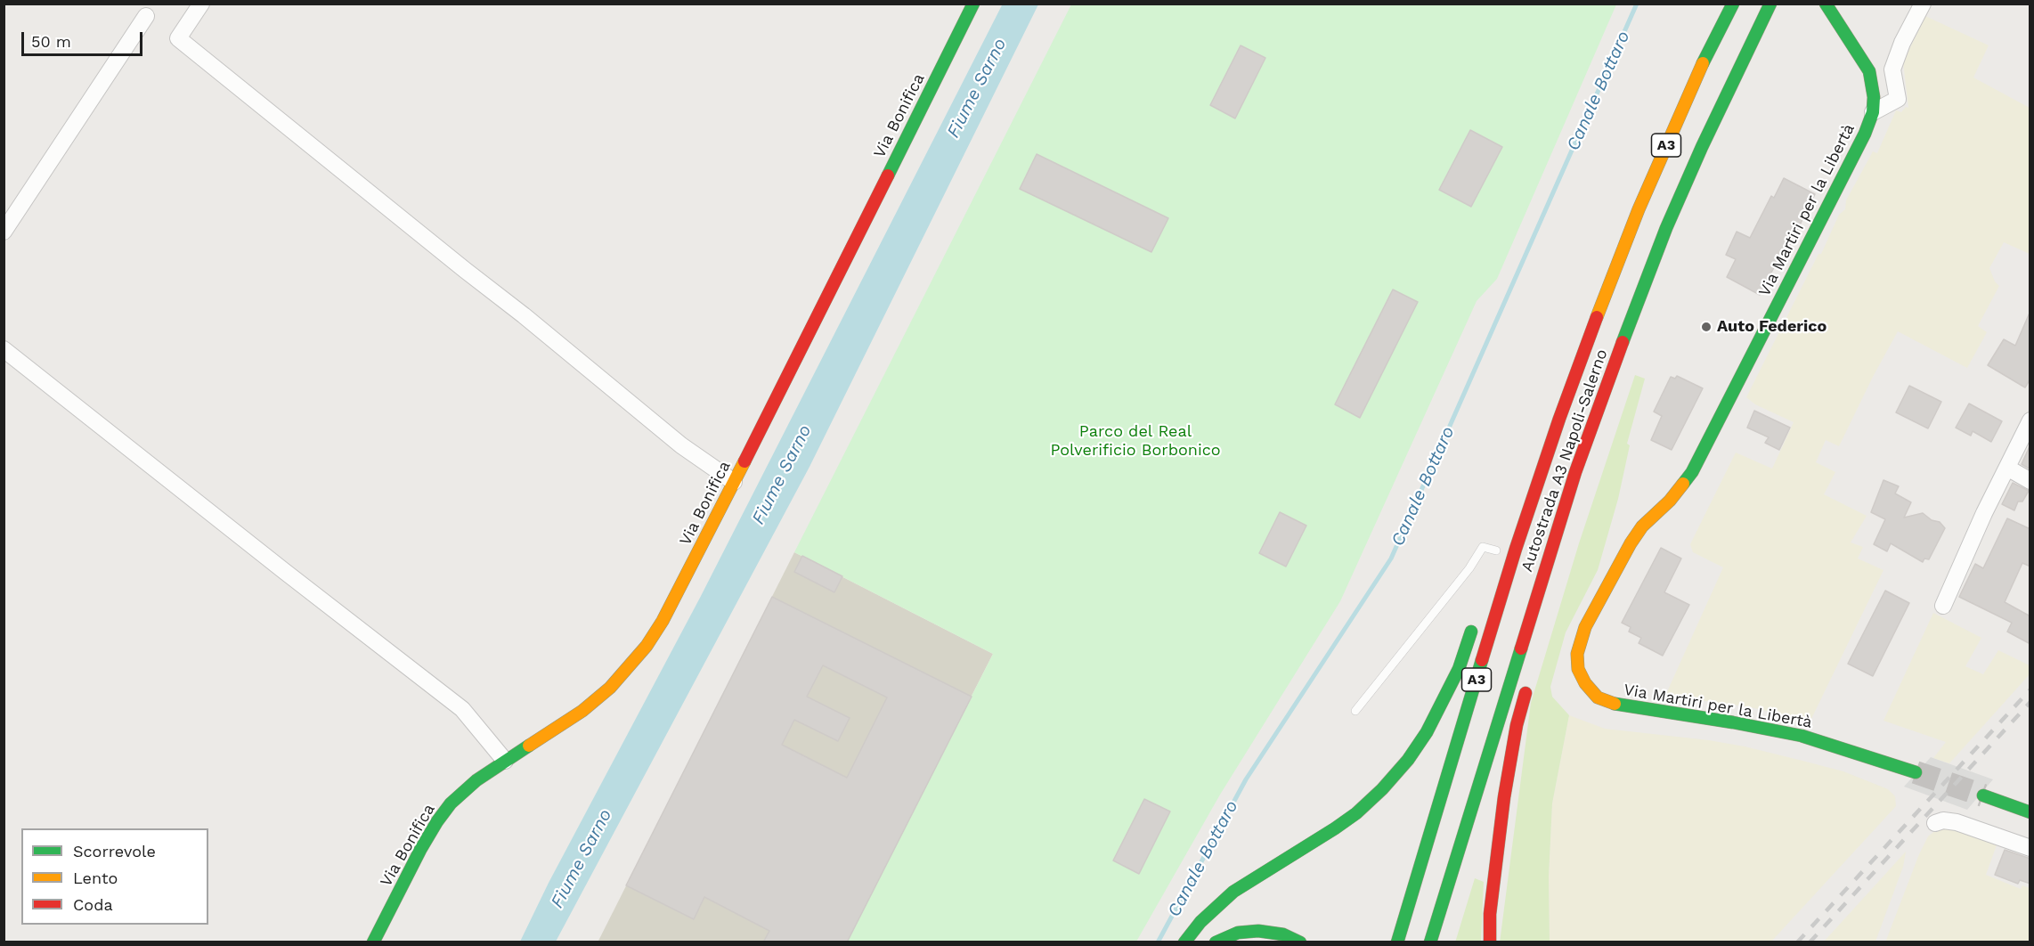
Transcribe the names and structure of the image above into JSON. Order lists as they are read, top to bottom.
{
  "streets": {
    "main road": [
      "Via Bonifica",
      "A3",
      "Via Martiri per la Libertà",
      "Autostrada A3 Napoli-Salerno"
    ]
  },
  "water": ["Fiume Sarno", "Canale Bottaro"],
  "parks": ["Parco del Real Polverificio Borbonico"],
  "places": ["Auto Federico"],
  "legend": ["Scorrevole", "Lento", "Coda"],
  "scale_bar": "50 m"
}
